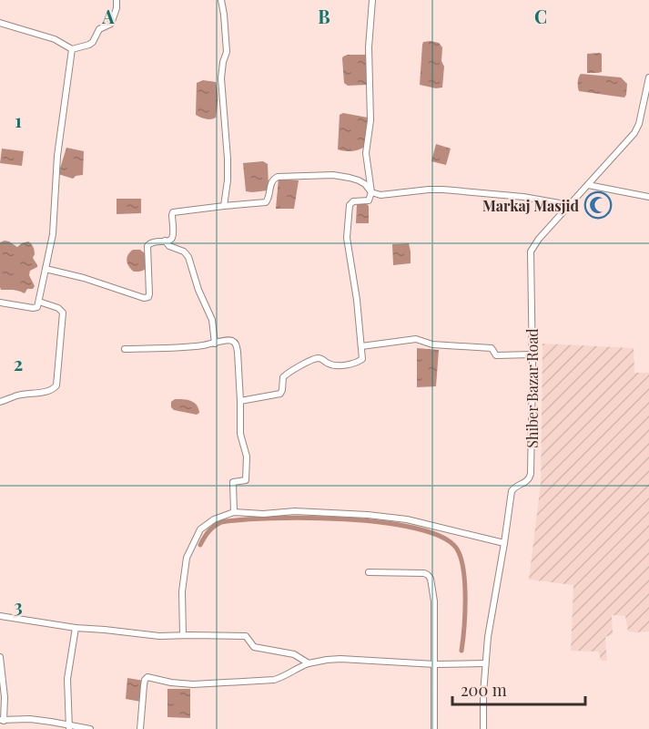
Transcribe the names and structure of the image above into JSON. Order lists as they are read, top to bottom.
{
  "streets": {
    "street": ["Shiber Bazar Road"]
  },
  "places": {
    "mosque": ["Markaj Masjid"]
  },
  "scale_bar": "200 m",
  "grid": {
    "columns": ["A", "B", "C"],
    "rows": ["1", "2", "3"]
  }
}
